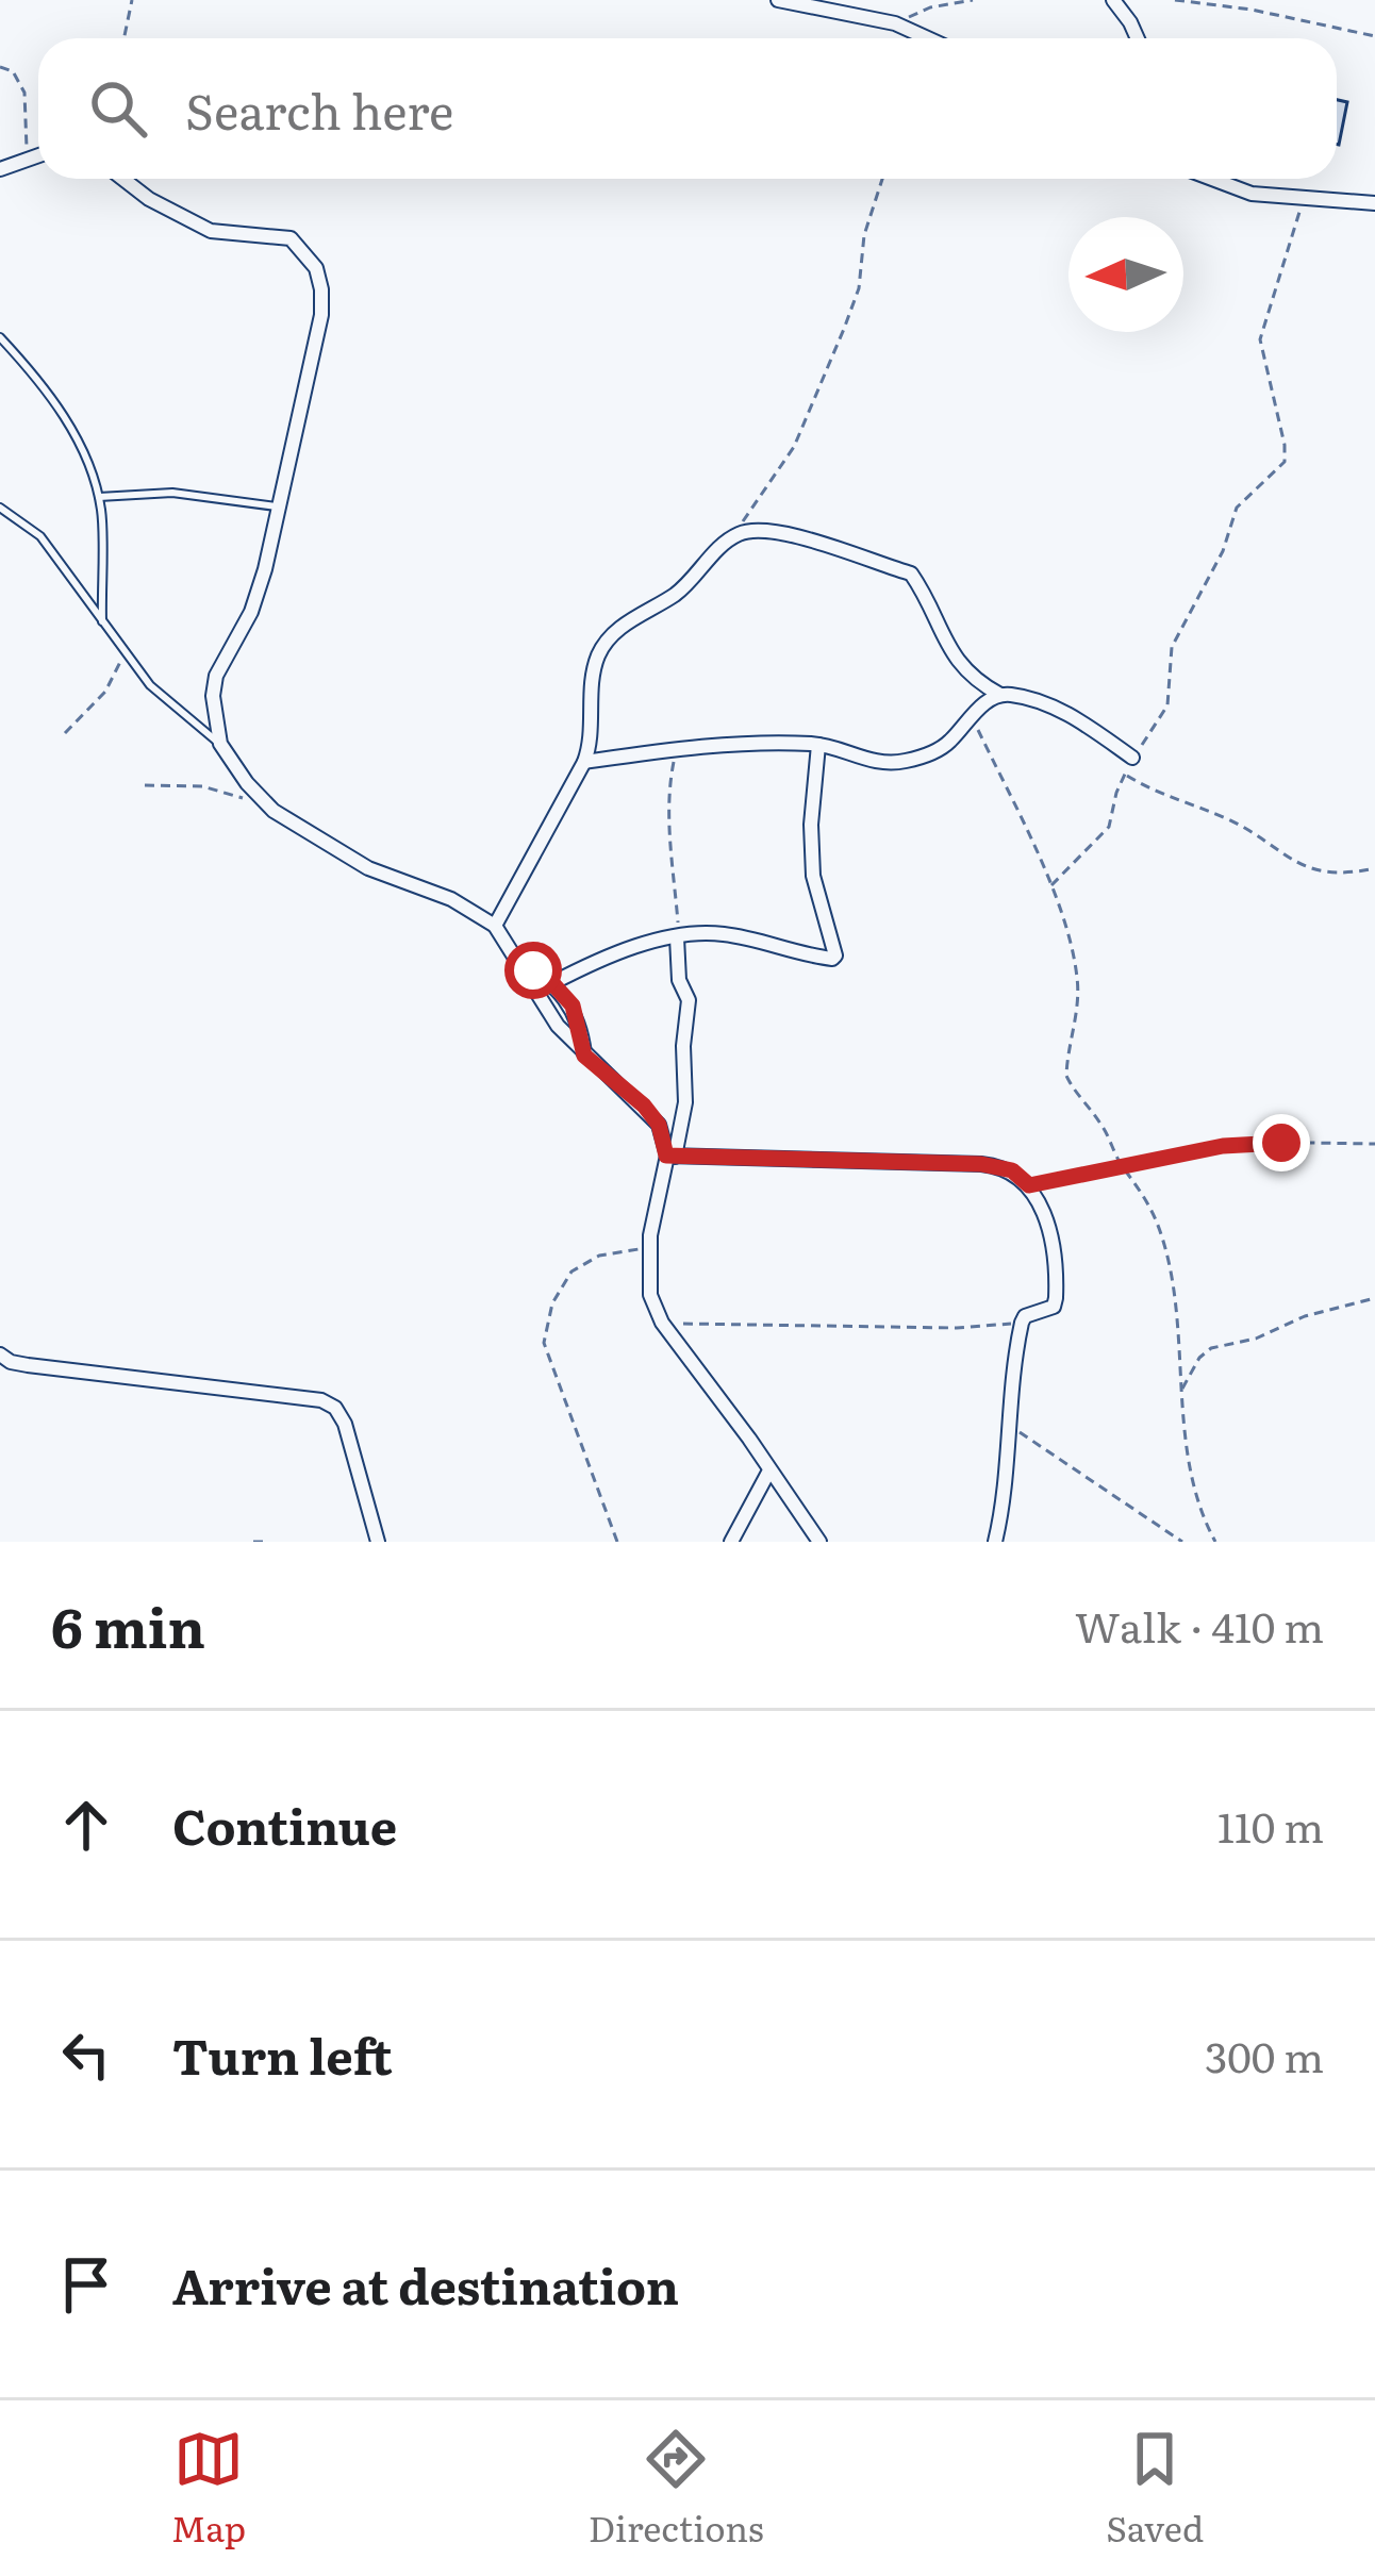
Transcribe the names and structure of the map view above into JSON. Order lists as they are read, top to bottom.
{
  "north": "left",
  "page": {
    "search": "Search here",
    "heading": ["6 min", "Walk · 410 m"],
    "list": [
      ["Continue", "110 m"],
      ["Turn left", "300 m"],
      "Arrive at destination"
    ],
    "nav": ["Map", "Directions", "Saved"]
  }
}
